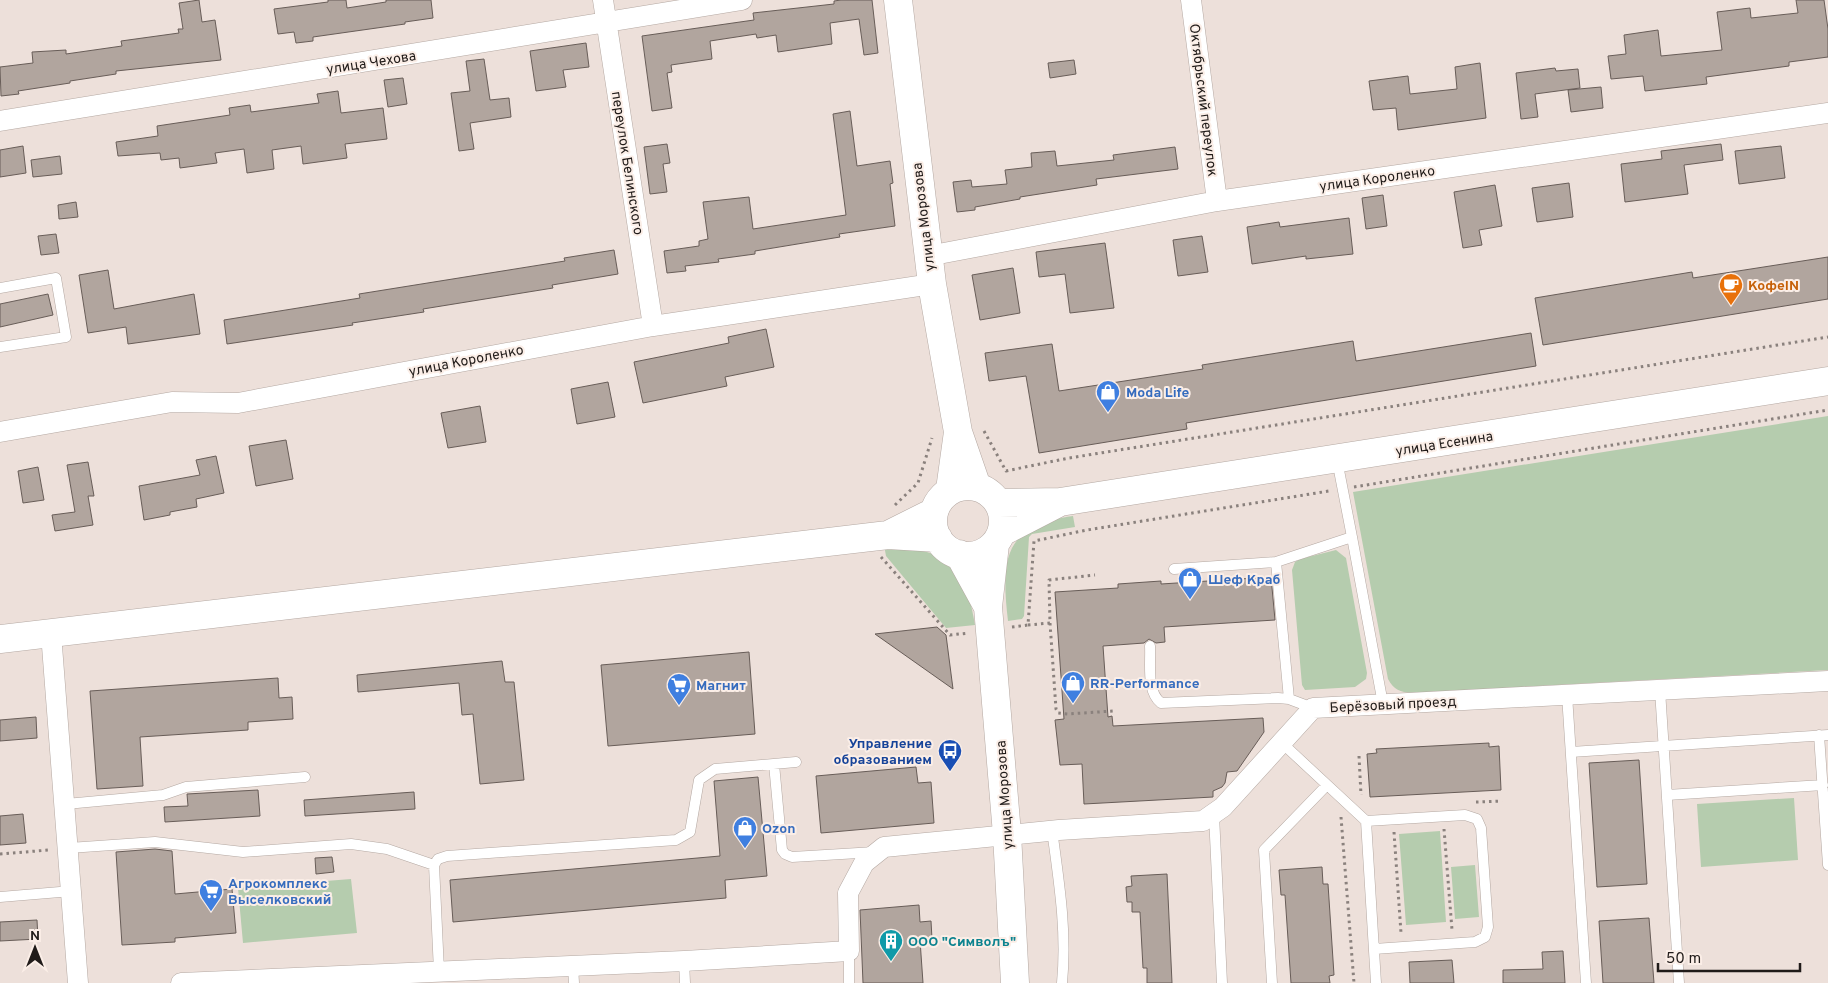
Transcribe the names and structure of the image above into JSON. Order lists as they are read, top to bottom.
{
  "streets": {
    "street": [
      "улица Чехова",
      "Октябрьский переулок",
      "переулок Белинского",
      "улица Короленко",
      "улица Морозова",
      "улица Есенина",
      "Берёзовый проезд"
    ]
  },
  "crossings": [
    ["улица Чехова", "переулок Белинского"],
    ["Октябрьский переулок", "улица Короленко"],
    ["переулок Белинского", "улица Короленко"],
    ["улица Короленко", "улица Морозова"],
    ["улица Морозова", "Берёзовый проезд"]
  ],
  "places": {
    "cafe": ["КофеIN"],
    "shop": [
      "Moda Life",
      "Шеф Краб",
      "RR-Performance",
      "Ozon"
    ],
    "supermarket": ["Магнит", "Агрокомплекс Выселковский"],
    "bus stop": ["Управление образованием"],
    "building": ["ООО \"Символъ\""]
  },
  "scale_bar": "50 m",
  "north": "top"
}
